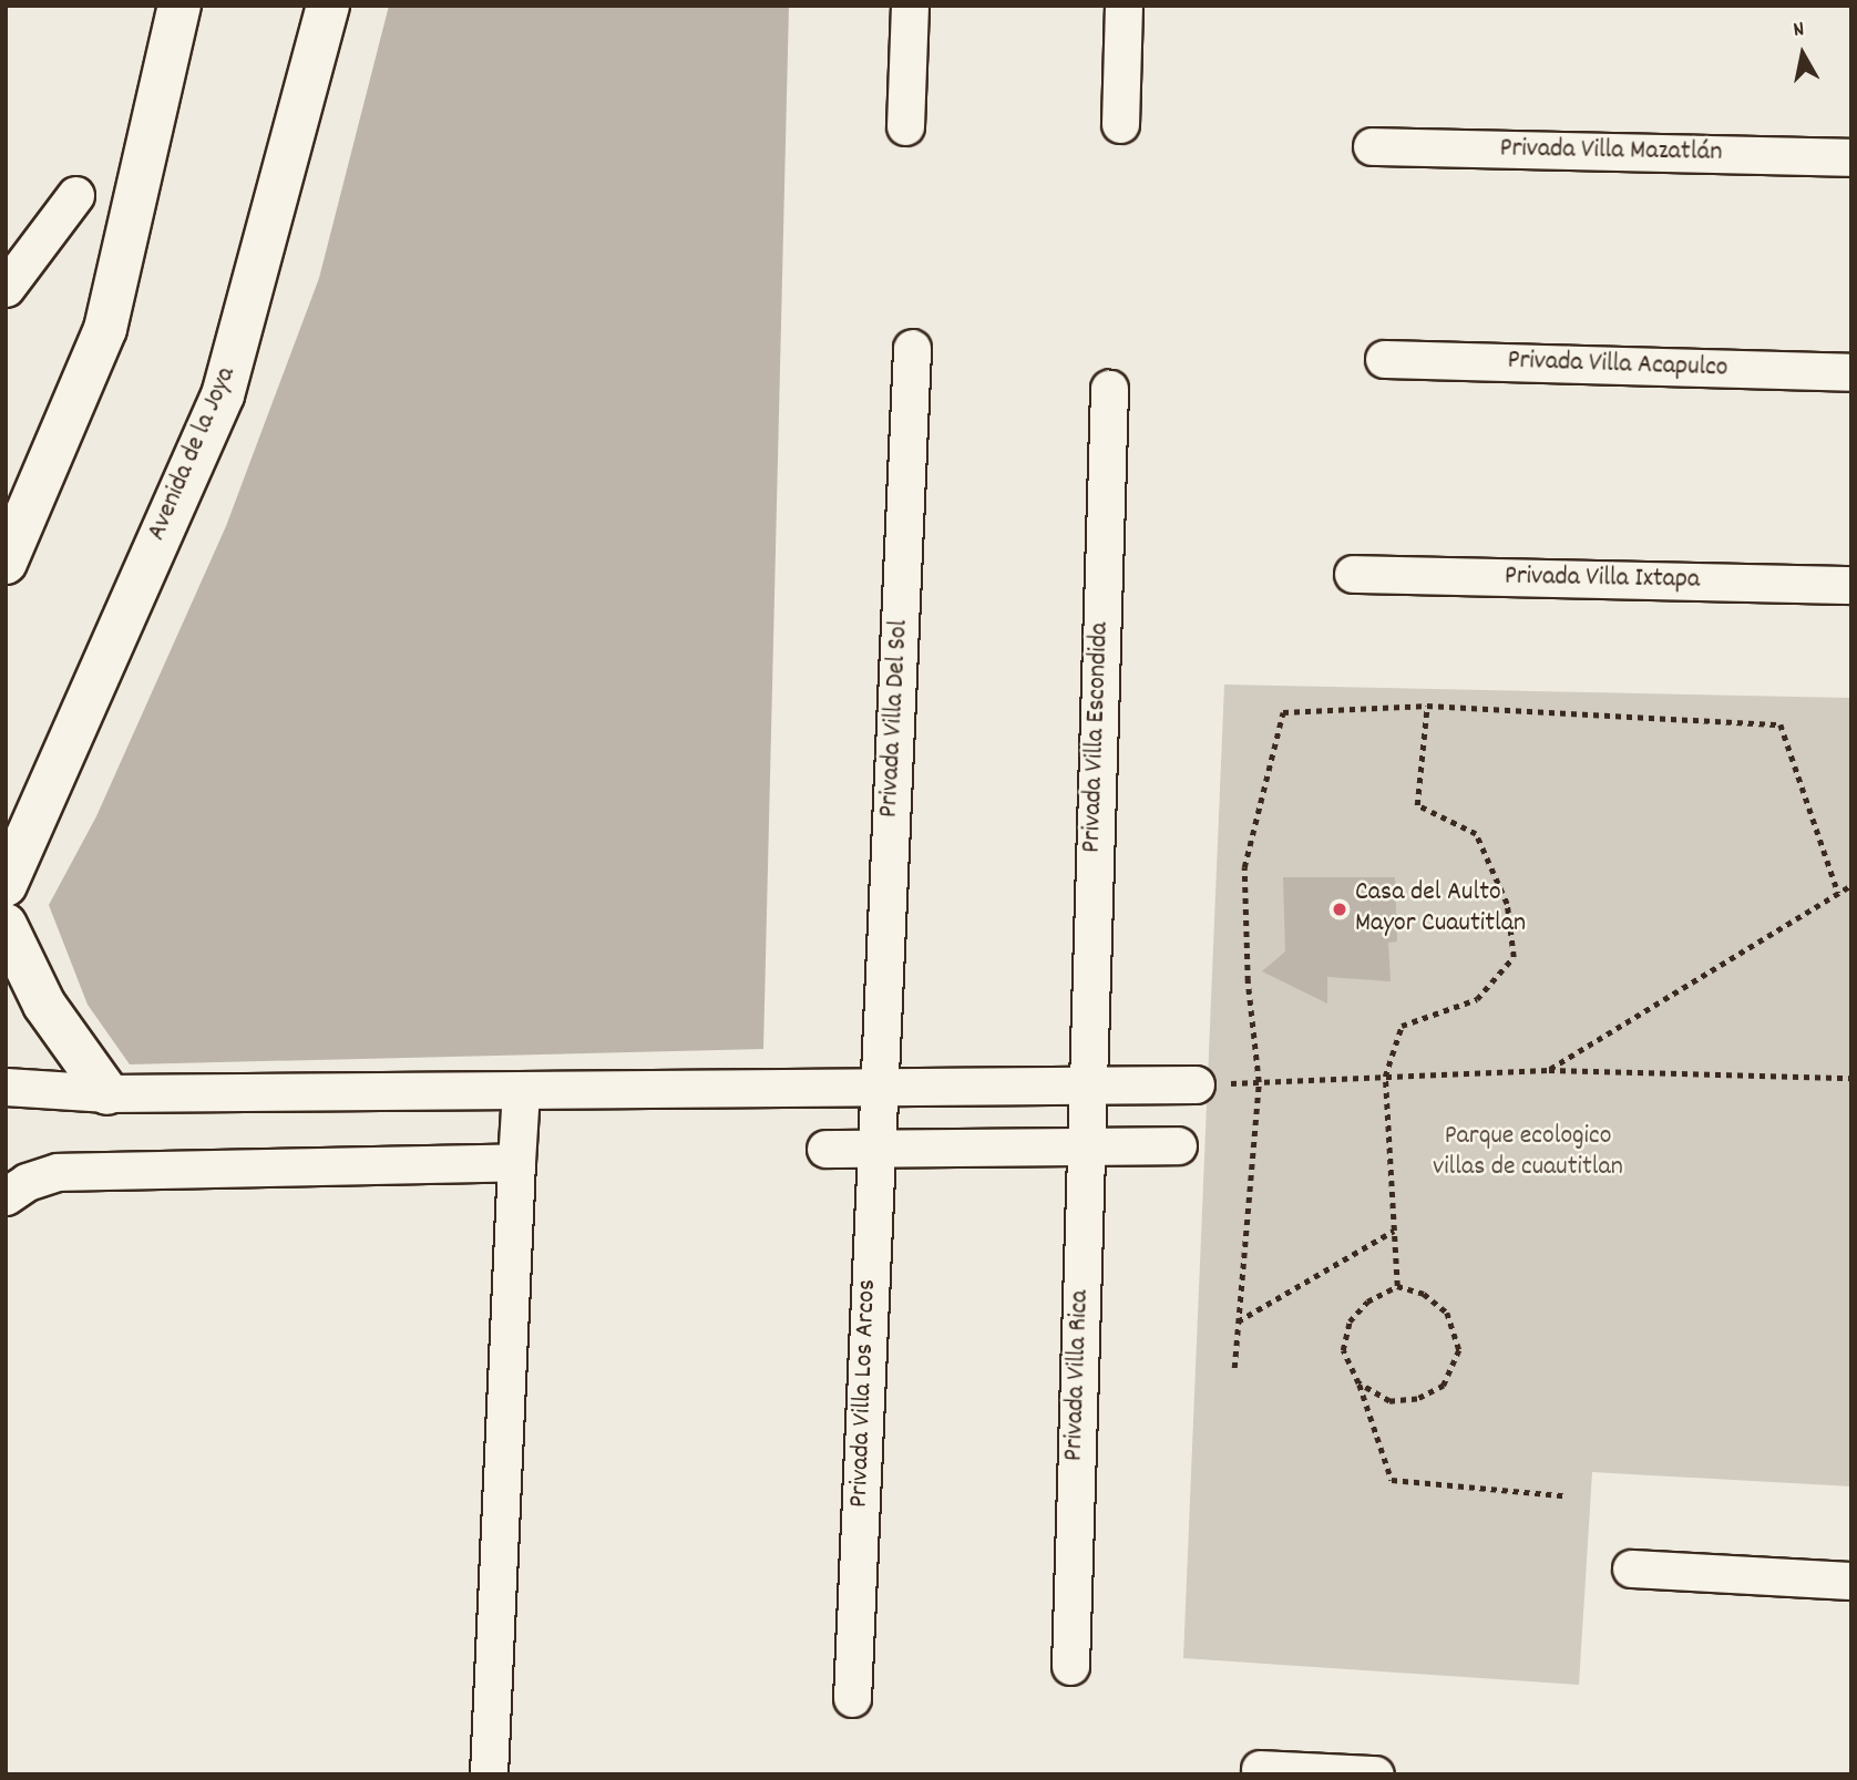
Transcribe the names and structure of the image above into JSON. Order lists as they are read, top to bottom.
{
  "streets": {
    "main road": ["Avenida de la Joya"],
    "street": [
      "Privada Villa Mazatlán",
      "Privada Villa Acapulco",
      "Privada Villa Ixtapa",
      "Privada Villa Del Sol",
      "Privada Villa Escondida",
      "Privada Villa Rica",
      "Privada Villa Los Arcos"
    ]
  },
  "crossings": [
    ["Privada Villa Del Sol", "Privada Villa Los Arcos"],
    ["Privada Villa Escondida", "Privada Villa Rica"]
  ],
  "parks": ["Parque ecologico villas de cuautitlan"],
  "places": ["Casa del Aulto Mayor Cuautitlan"],
  "north": "top"
}
